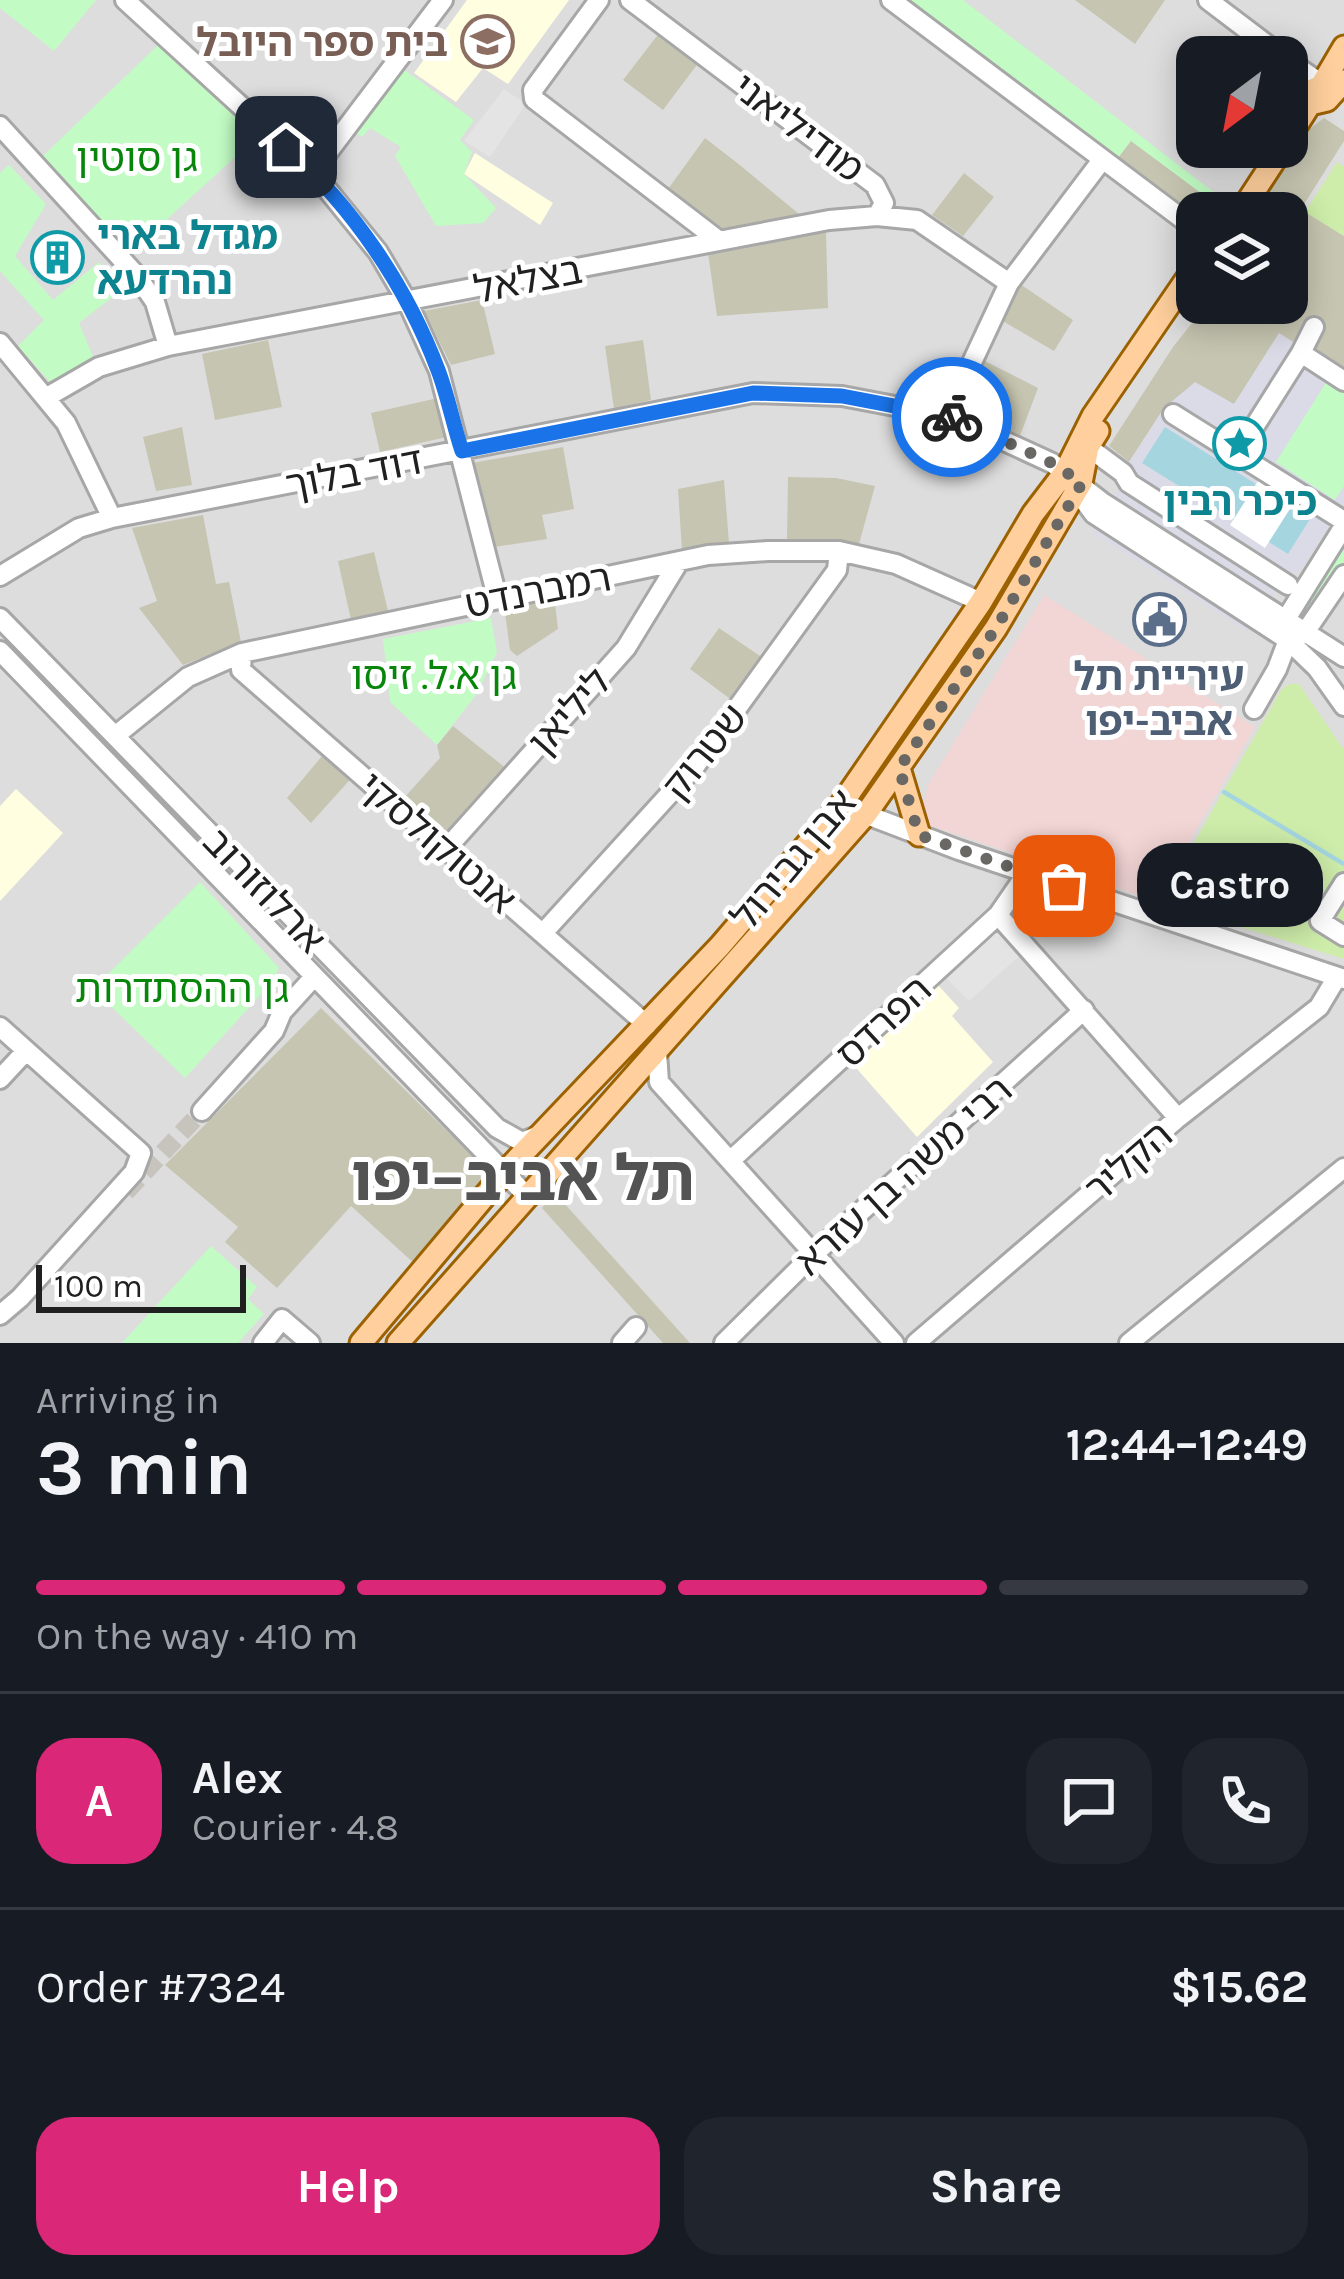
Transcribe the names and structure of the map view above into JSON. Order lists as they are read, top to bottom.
{
  "streets": {
    "main road": ["אבן גבירול"],
    "street": [
      "מודיליאני",
      "בצלאל",
      "דוד בלוך",
      "רמברנדט",
      "ליליאן",
      "שטרוק",
      "אנטוקולסקי",
      "ארלוזורוב",
      "הפרדס",
      "הקליר",
      "רבי משה בן עזרא"
    ]
  },
  "crossings": [
    ["מודיליאני", "בצלאל"],
    ["דוד בלוך", "אבן גבירול"],
    ["רמברנדט", "ליליאן"],
    ["רמברנדט", "שטרוק"],
    ["רמברנדט", "אנטוקולסקי"],
    ["רמברנדט", "אבן גבירול"],
    ["רמברנדט", "ארלוזורוב"],
    ["ליליאן", "אנטוקולסקי"],
    ["שטרוק", "אנטוקולסקי"],
    ["אנטוקולסקי", "אבן גבירול"],
    ["אבן גבירול", "ארלוזורוב"]
  ],
  "districts": ["תל אביב–יפו"],
  "parks": ["גן סוטין", "גן א.ל. זיסו", "גן ההסתדרות"],
  "places": {
    "school or university": ["בית ספר היובל"],
    "building": ["מגדל בארי נהרדעא"],
    "place": ["כיכר רבין"],
    "public building": ["עיריית תל אביב-יפו"],
    "other": ["Castro"]
  },
  "scale_bar": "100 m",
  "north": "bottom left",
  "page": {
    "bubble": "Castro",
    "scale": "100 m",
    "heading": ["3 min", "Arriving in", "12:44–12:49"],
    "panel": [
      "Alex",
      "Courier · 4.8",
      "Order #7324",
      "$15.62"
    ],
    "bar": "On the way · 410 m",
    "round": "A",
    "buttons": ["Help", "Share"]
  }
}
